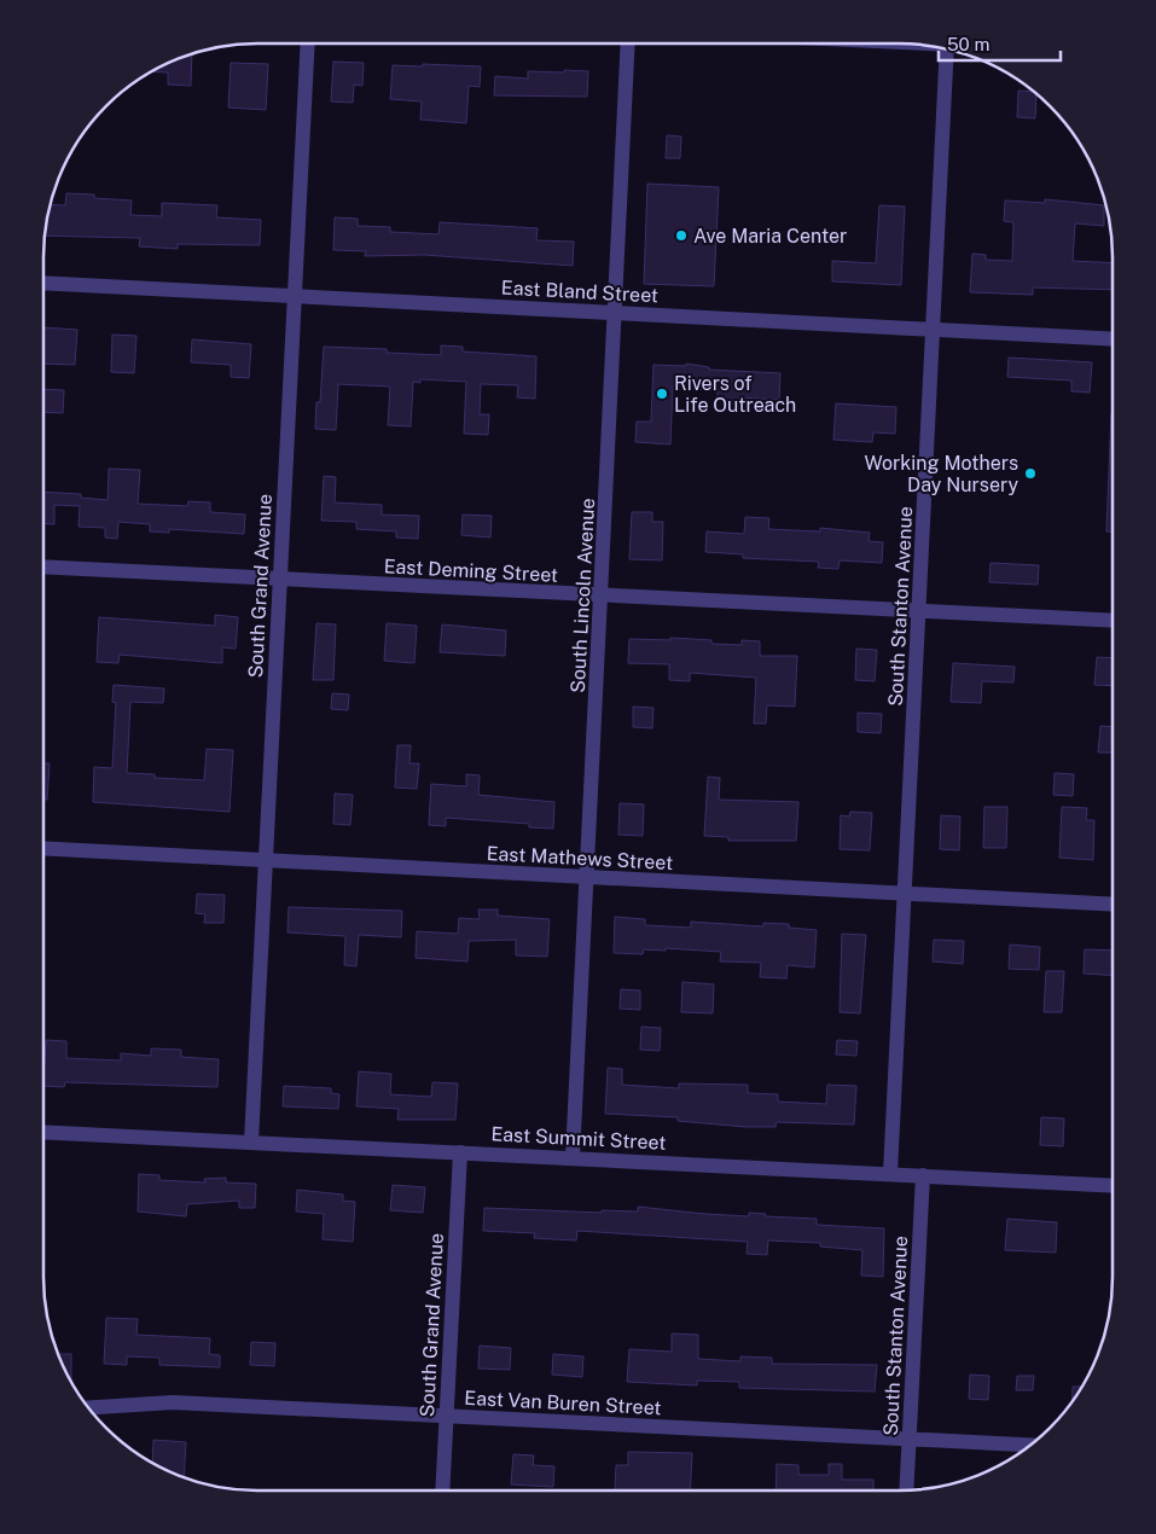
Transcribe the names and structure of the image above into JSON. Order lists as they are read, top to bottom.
{
  "streets": {
    "street": [
      "East Bland Street",
      "East Deming Street",
      "South Grand Avenue",
      "South Lincoln Avenue",
      "South Stanton Avenue",
      "East Mathews Street",
      "East Summit Street",
      "East Van Buren Street"
    ]
  },
  "crossings": [
    ["East Bland Street", "South Grand Avenue"],
    ["East Bland Street", "South Lincoln Avenue"],
    ["East Bland Street", "South Stanton Avenue"],
    ["East Deming Street", "South Grand Avenue"],
    ["East Deming Street", "South Lincoln Avenue"],
    ["East Deming Street", "South Stanton Avenue"],
    ["South Grand Avenue", "East Mathews Street"],
    ["South Grand Avenue", "East Summit Street"],
    ["South Grand Avenue", "East Van Buren Street"],
    ["South Lincoln Avenue", "East Mathews Street"],
    ["South Lincoln Avenue", "East Summit Street"],
    ["South Stanton Avenue", "East Mathews Street"],
    ["South Stanton Avenue", "East Summit Street"],
    ["South Stanton Avenue", "East Van Buren Street"]
  ],
  "places": ["Ave Maria Center", "Rivers of Life Outreach", "Working Mothers Day Nursery"],
  "scale_bar": "50 m"
}
